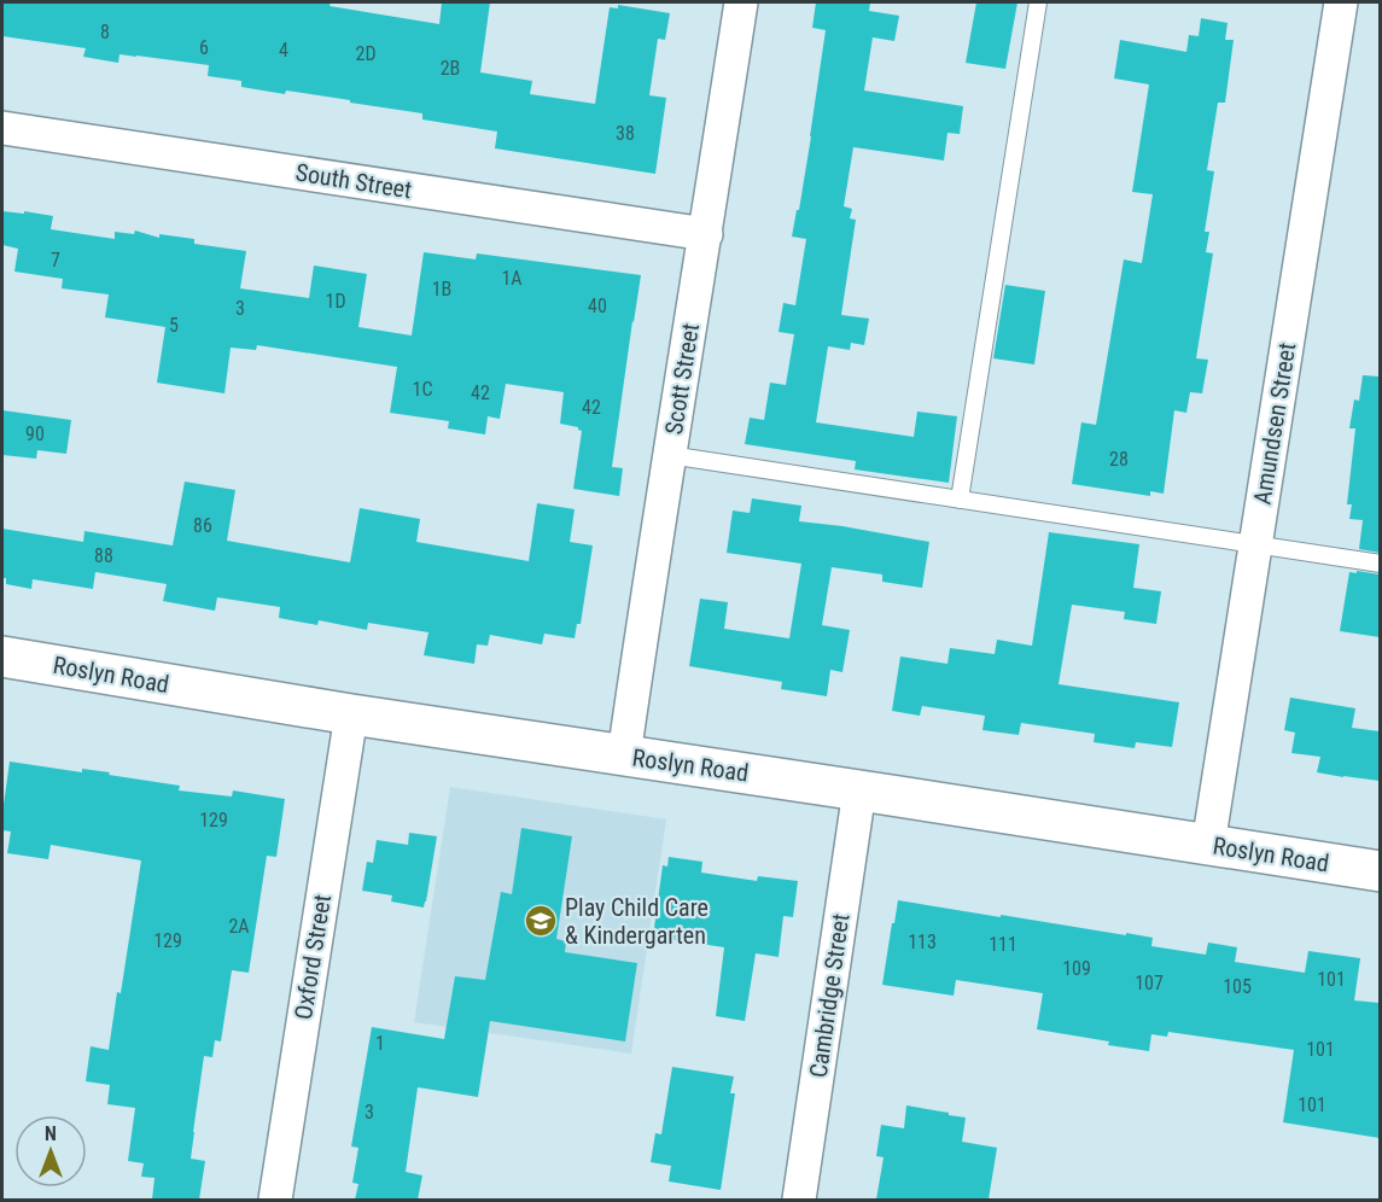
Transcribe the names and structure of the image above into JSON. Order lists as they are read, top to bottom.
{
  "streets": {
    "street": [
      "South Street",
      "Scott Street",
      "Amundsen Street",
      "Roslyn Road",
      "Oxford Street",
      "Cambridge Street"
    ]
  },
  "crossings": [
    ["South Street", "Scott Street"],
    ["Scott Street", "Roslyn Road"],
    ["Amundsen Street", "Roslyn Road"],
    ["Roslyn Road", "Oxford Street"],
    ["Roslyn Road", "Cambridge Street"]
  ],
  "places": {
    "school or university": ["Play Child Care & Kindergarten"]
  },
  "house_numbers": [
    "8",
    "6",
    "4",
    "2D",
    "2B",
    "38",
    "7",
    "1A",
    "1B",
    "1D",
    "40",
    "3",
    "5",
    "1C",
    "42",
    "42",
    "90",
    "28",
    "86",
    "88",
    "129",
    "2A",
    "129",
    "113",
    "111",
    "109",
    "101",
    "107",
    "105",
    "1",
    "101",
    "101",
    "3"
  ],
  "north": "top"
}
